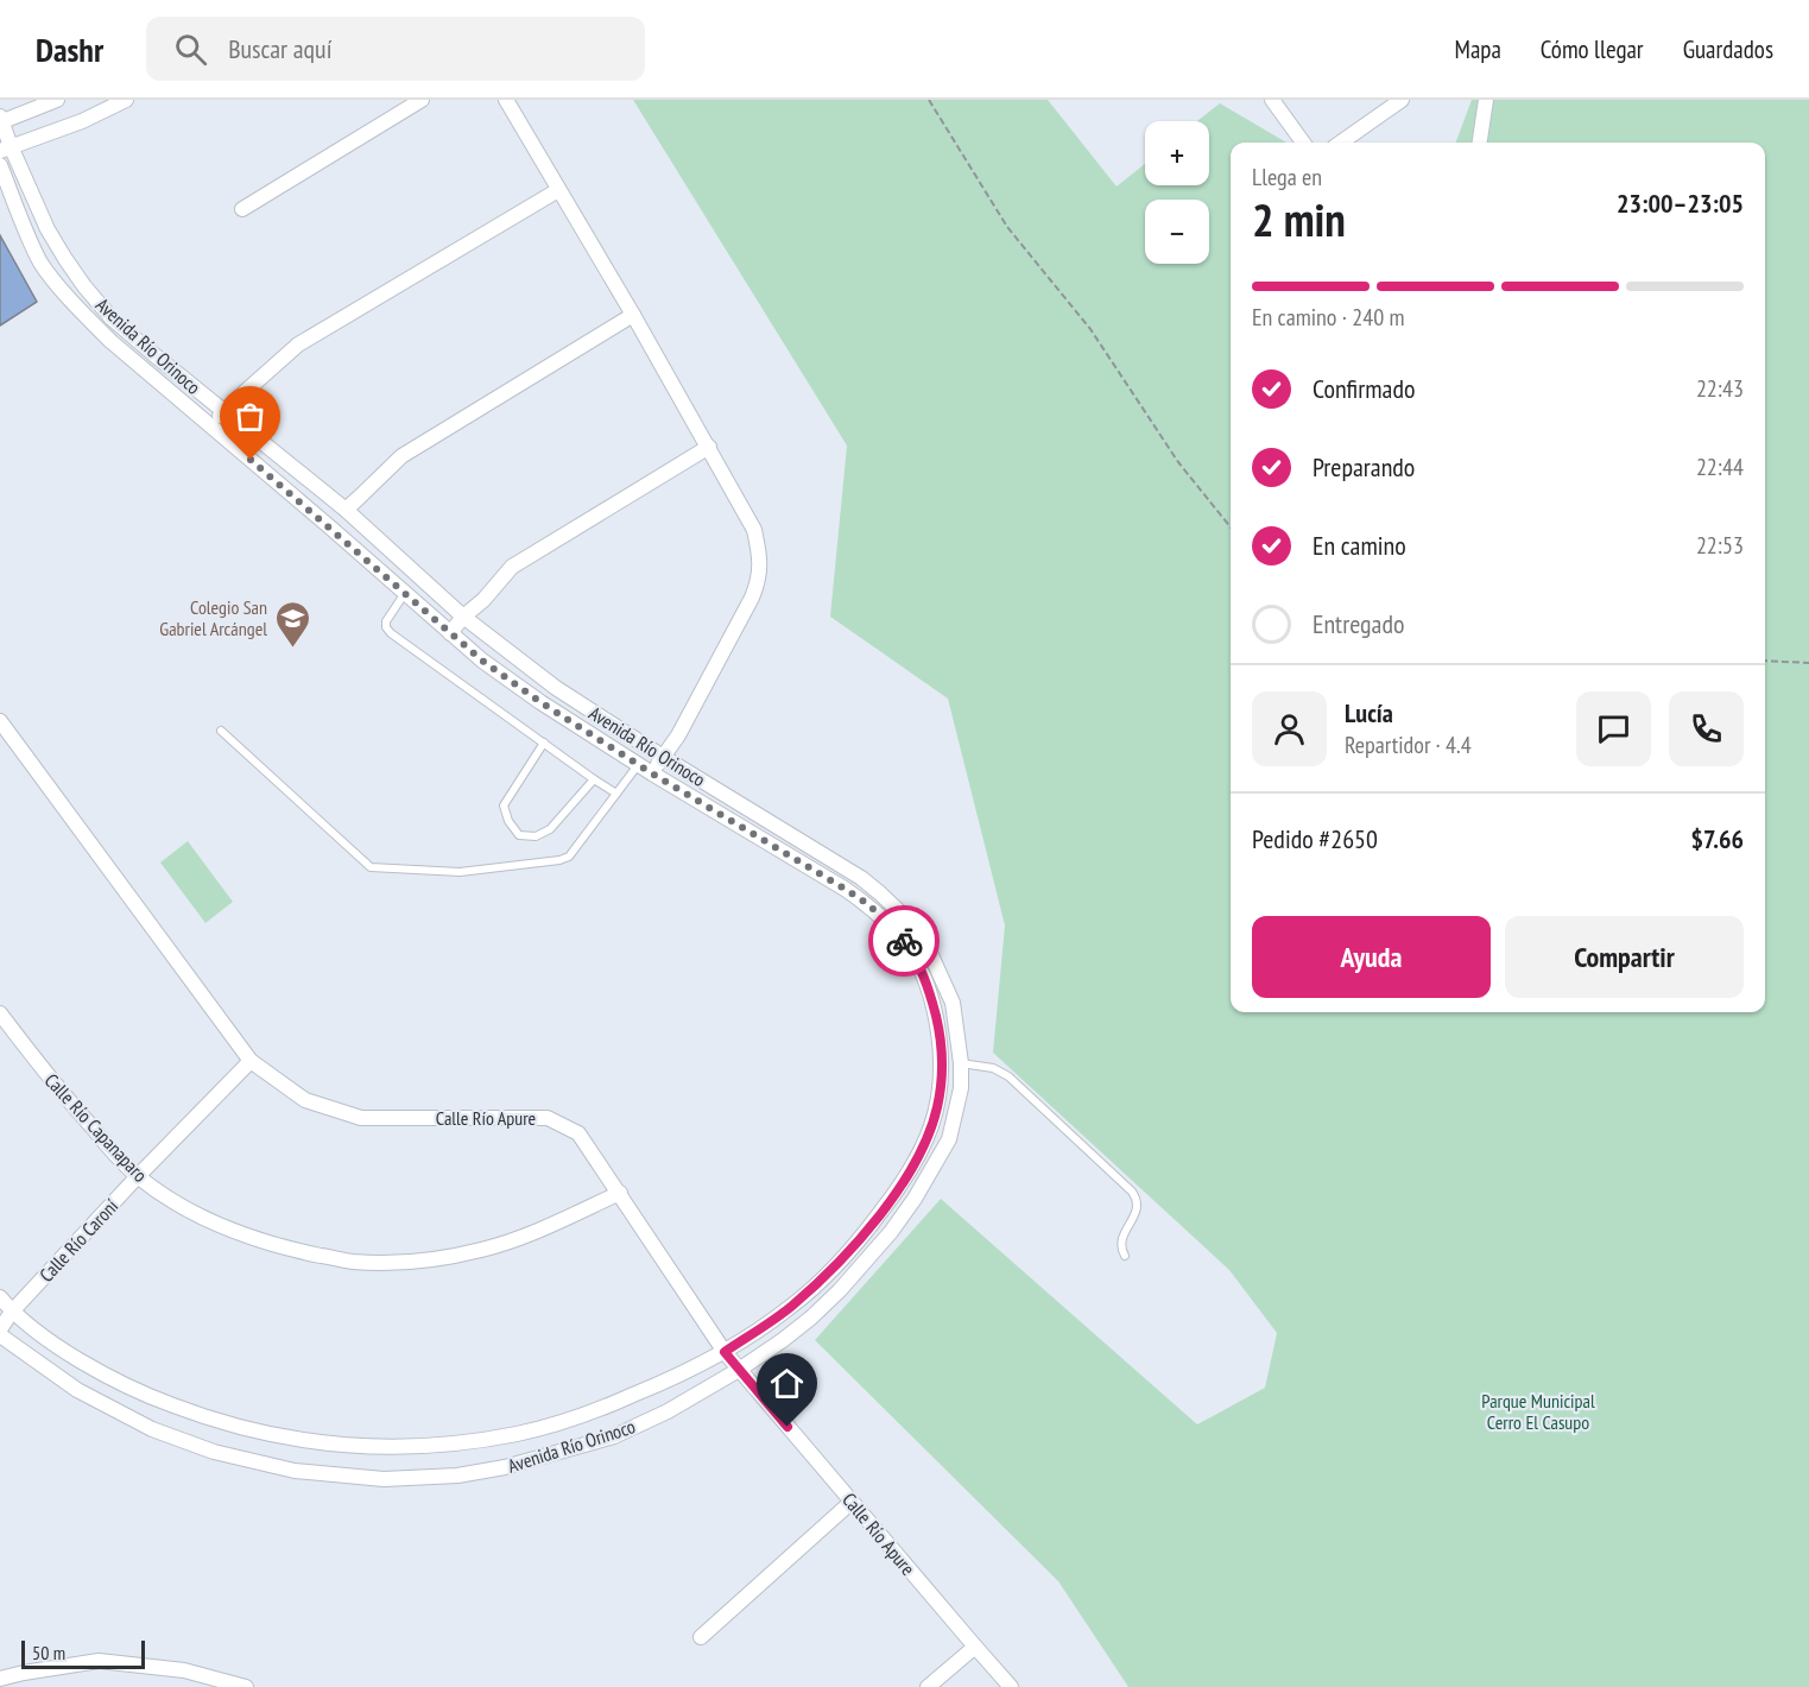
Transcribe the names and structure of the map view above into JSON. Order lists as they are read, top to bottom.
{
  "streets": {
    "street": [
      "Avenida Río Orinoco",
      "Calle Río Apure",
      "Calle Río Capanaparo",
      "Calle Río Caroní"
    ]
  },
  "crossings": [
    ["Avenida Río Orinoco", "Calle Río Apure"],
    ["Avenida Río Orinoco", "Calle Río Caroní"],
    ["Calle Río Apure", "Calle Río Capanaparo"],
    ["Calle Río Apure", "Calle Río Caroní"],
    ["Calle Río Capanaparo", "Calle Río Caroní"]
  ],
  "parks": ["Parque Municipal Cerro El Casupo"],
  "places": {
    "school or university": ["Colegio San Gabriel Arcángel"]
  },
  "scale_bar": "50 m",
  "page": {
    "header": "Dashr",
    "search": "Buscar aquí",
    "nav": ["Mapa", "Cómo llegar", "Guardados"],
    "map_buttons": ["+", "−"],
    "heading": ["2 min", "Llega en", "23:00–23:05"],
    "panel": [
      "Lucía",
      "Repartidor · 4.4",
      "Pedido #2650",
      "$7.66"
    ],
    "bar": "En camino · 240 m",
    "list": [
      ["Confirmado", "22:43"],
      ["Preparando", "22:44"],
      ["En camino", "22:53"],
      "Entregado"
    ],
    "buttons": ["Ayuda", "Compartir"],
    "scale": "50 m"
  }
}
